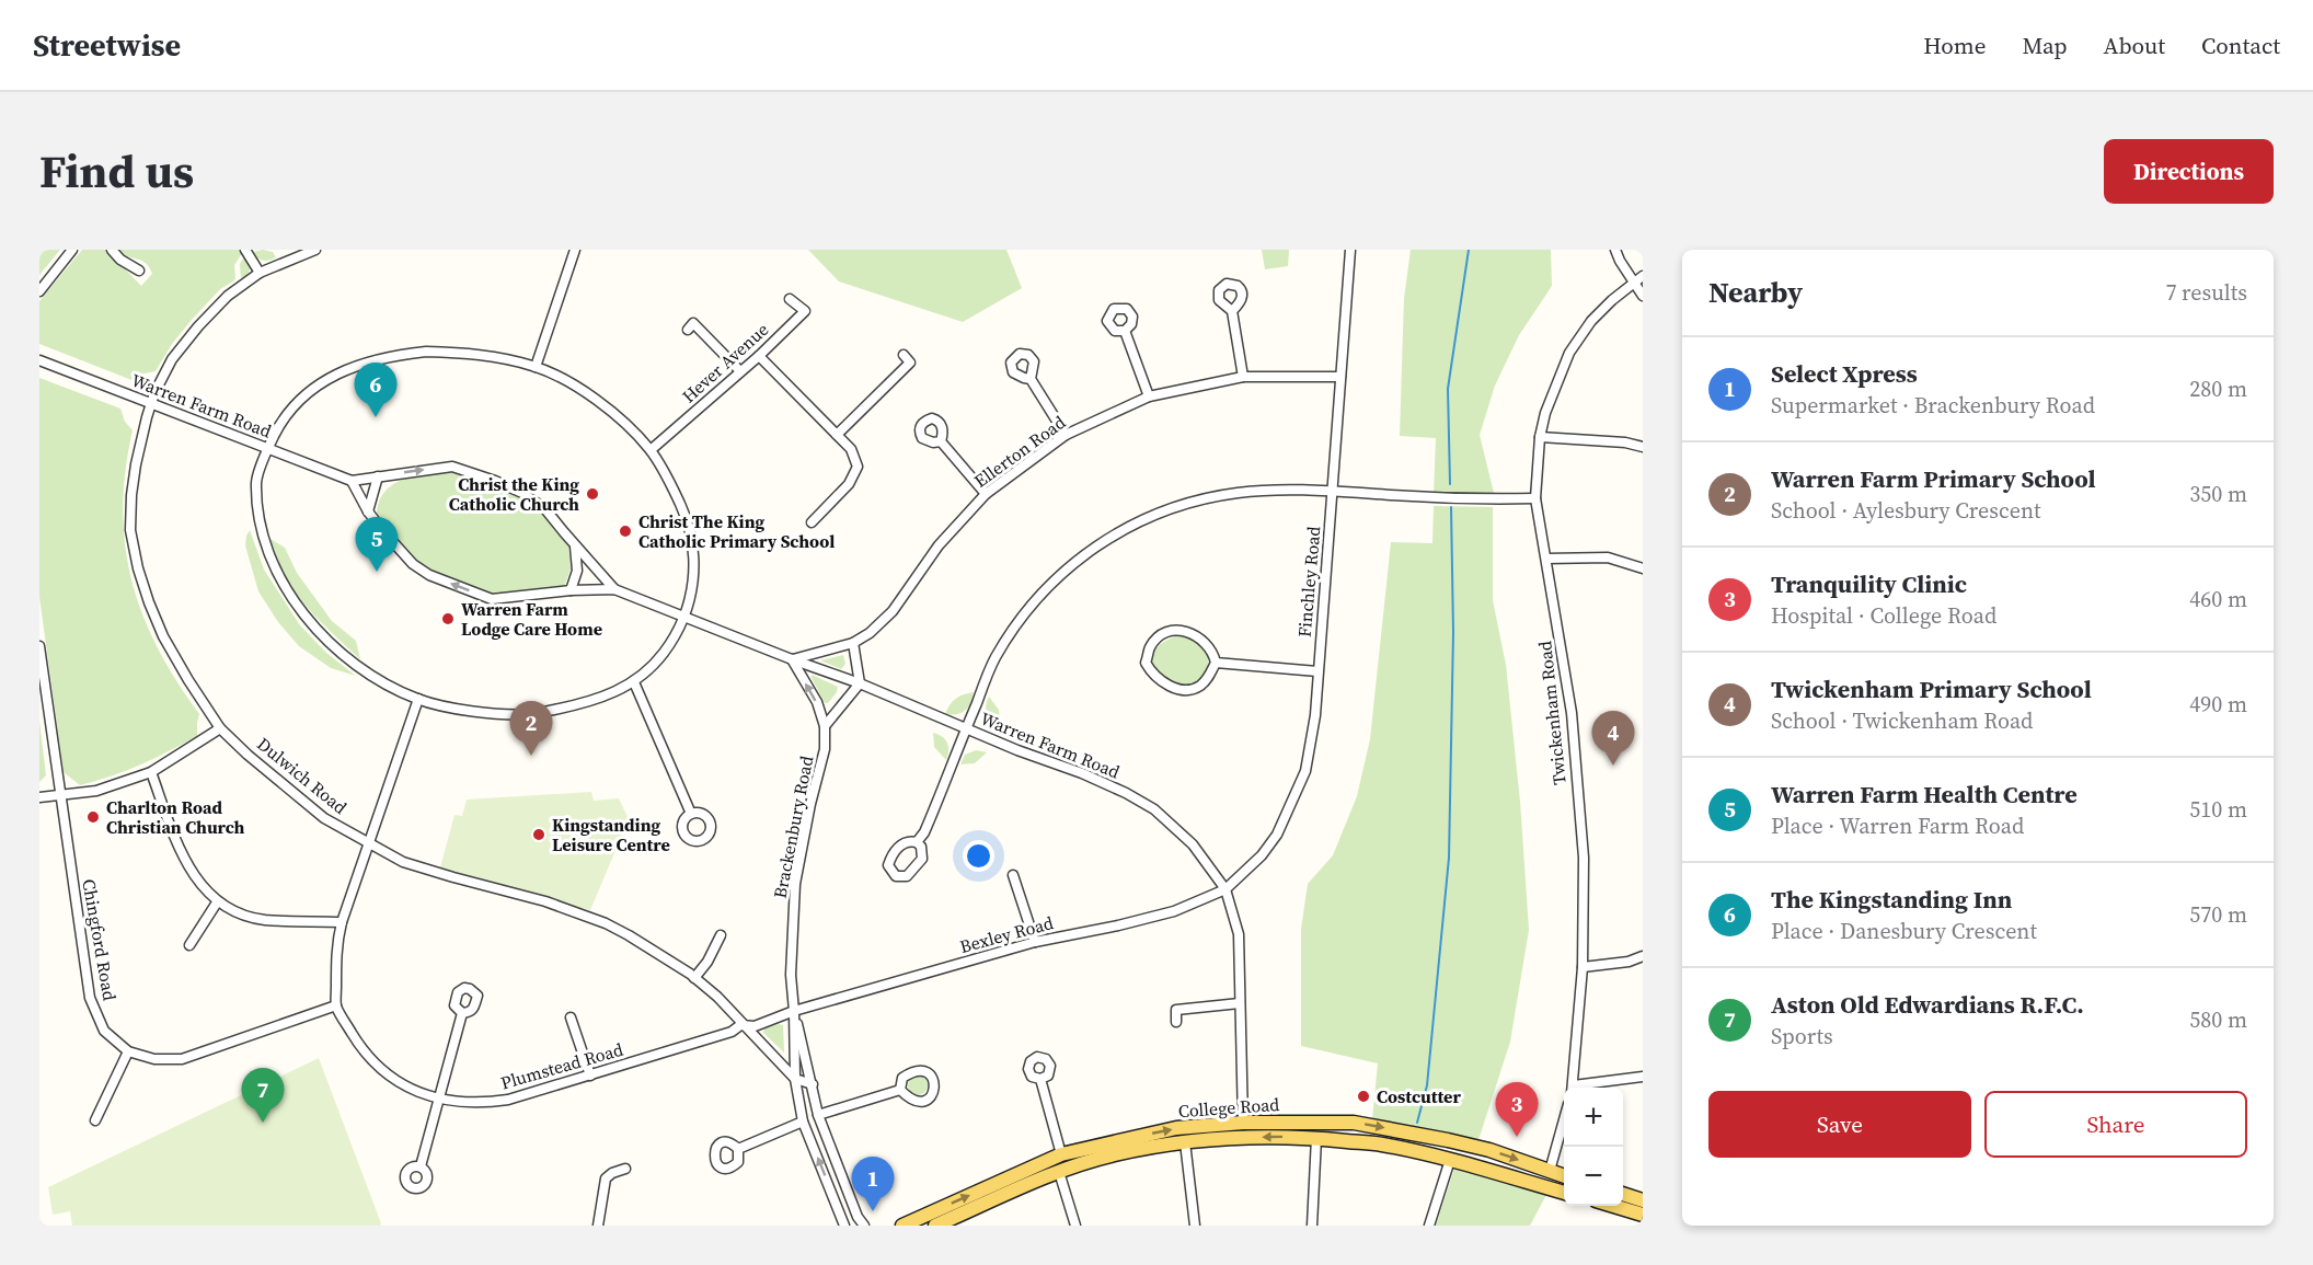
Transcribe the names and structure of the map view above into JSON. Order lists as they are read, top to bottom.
{
  "streets": {
    "main road": ["College Road"],
    "street": [
      "Hever Avenue",
      "Warren Farm Road",
      "Ellerton Road",
      "Finchley Road",
      "Twickenham Road",
      "Dulwich Road",
      "Brackenbury Road",
      "Bexley Road",
      "Chingford Road",
      "Plumstead Road"
    ]
  },
  "crossings": [
    ["Warren Farm Road", "Ellerton Road"],
    ["Warren Farm Road", "Finchley Road"],
    ["Warren Farm Road", "Dulwich Road"],
    ["Warren Farm Road", "Brackenbury Road"],
    ["Warren Farm Road", "Bexley Road"],
    ["Warren Farm Road", "College Road"],
    ["Ellerton Road", "Finchley Road"],
    ["Ellerton Road", "Brackenbury Road"],
    ["Finchley Road", "Bexley Road"],
    ["Dulwich Road", "Plumstead Road"],
    ["Brackenbury Road", "Bexley Road"],
    ["Brackenbury Road", "Plumstead Road"],
    ["Bexley Road", "Plumstead Road"],
    ["Chingford Road", "Plumstead Road"]
  ],
  "places": [
    "Christ the King Catholic Church",
    "Christ The King Catholic Primary School",
    "Warren Farm Lodge Care Home",
    "Charlton Road Christian Church",
    "Kingstanding Leisure Centre",
    "Costcutter"
  ],
  "page": {
    "header": "Streetwise",
    "nav": [
      "Home",
      "Map",
      "About",
      "Contact"
    ],
    "title": "Find us",
    "buttons": [
      "Directions",
      ["Save", "Share"]
    ],
    "heading": ["Nearby", "7 results"],
    "list": [
      {
        "mark": "1",
        "name": "Select Xpress",
        "note": "Supermarket · Brackenbury Road",
        "value": "280 m"
      },
      {
        "mark": "2",
        "name": "Warren Farm Primary School",
        "note": "School · Aylesbury Crescent",
        "value": "350 m"
      },
      {
        "mark": "3",
        "name": "Tranquility Clinic",
        "note": "Hospital · College Road",
        "value": "460 m"
      },
      {
        "mark": "4",
        "name": "Twickenham Primary School",
        "note": "School · Twickenham Road",
        "value": "490 m"
      },
      {
        "mark": "5",
        "name": "Warren Farm Health Centre",
        "note": "Place · Warren Farm Road",
        "value": "510 m"
      },
      {
        "mark": "6",
        "name": "The Kingstanding Inn",
        "note": "Place · Danesbury Crescent",
        "value": "570 m"
      },
      {
        "mark": "7",
        "name": "Aston Old Edwardians R.F.C.",
        "note": "Sports",
        "value": "580 m"
      }
    ],
    "pins": [
      "6",
      "5",
      "2",
      "4",
      "7",
      "3",
      "1"
    ],
    "map_buttons": ["+", "−"]
  }
}
